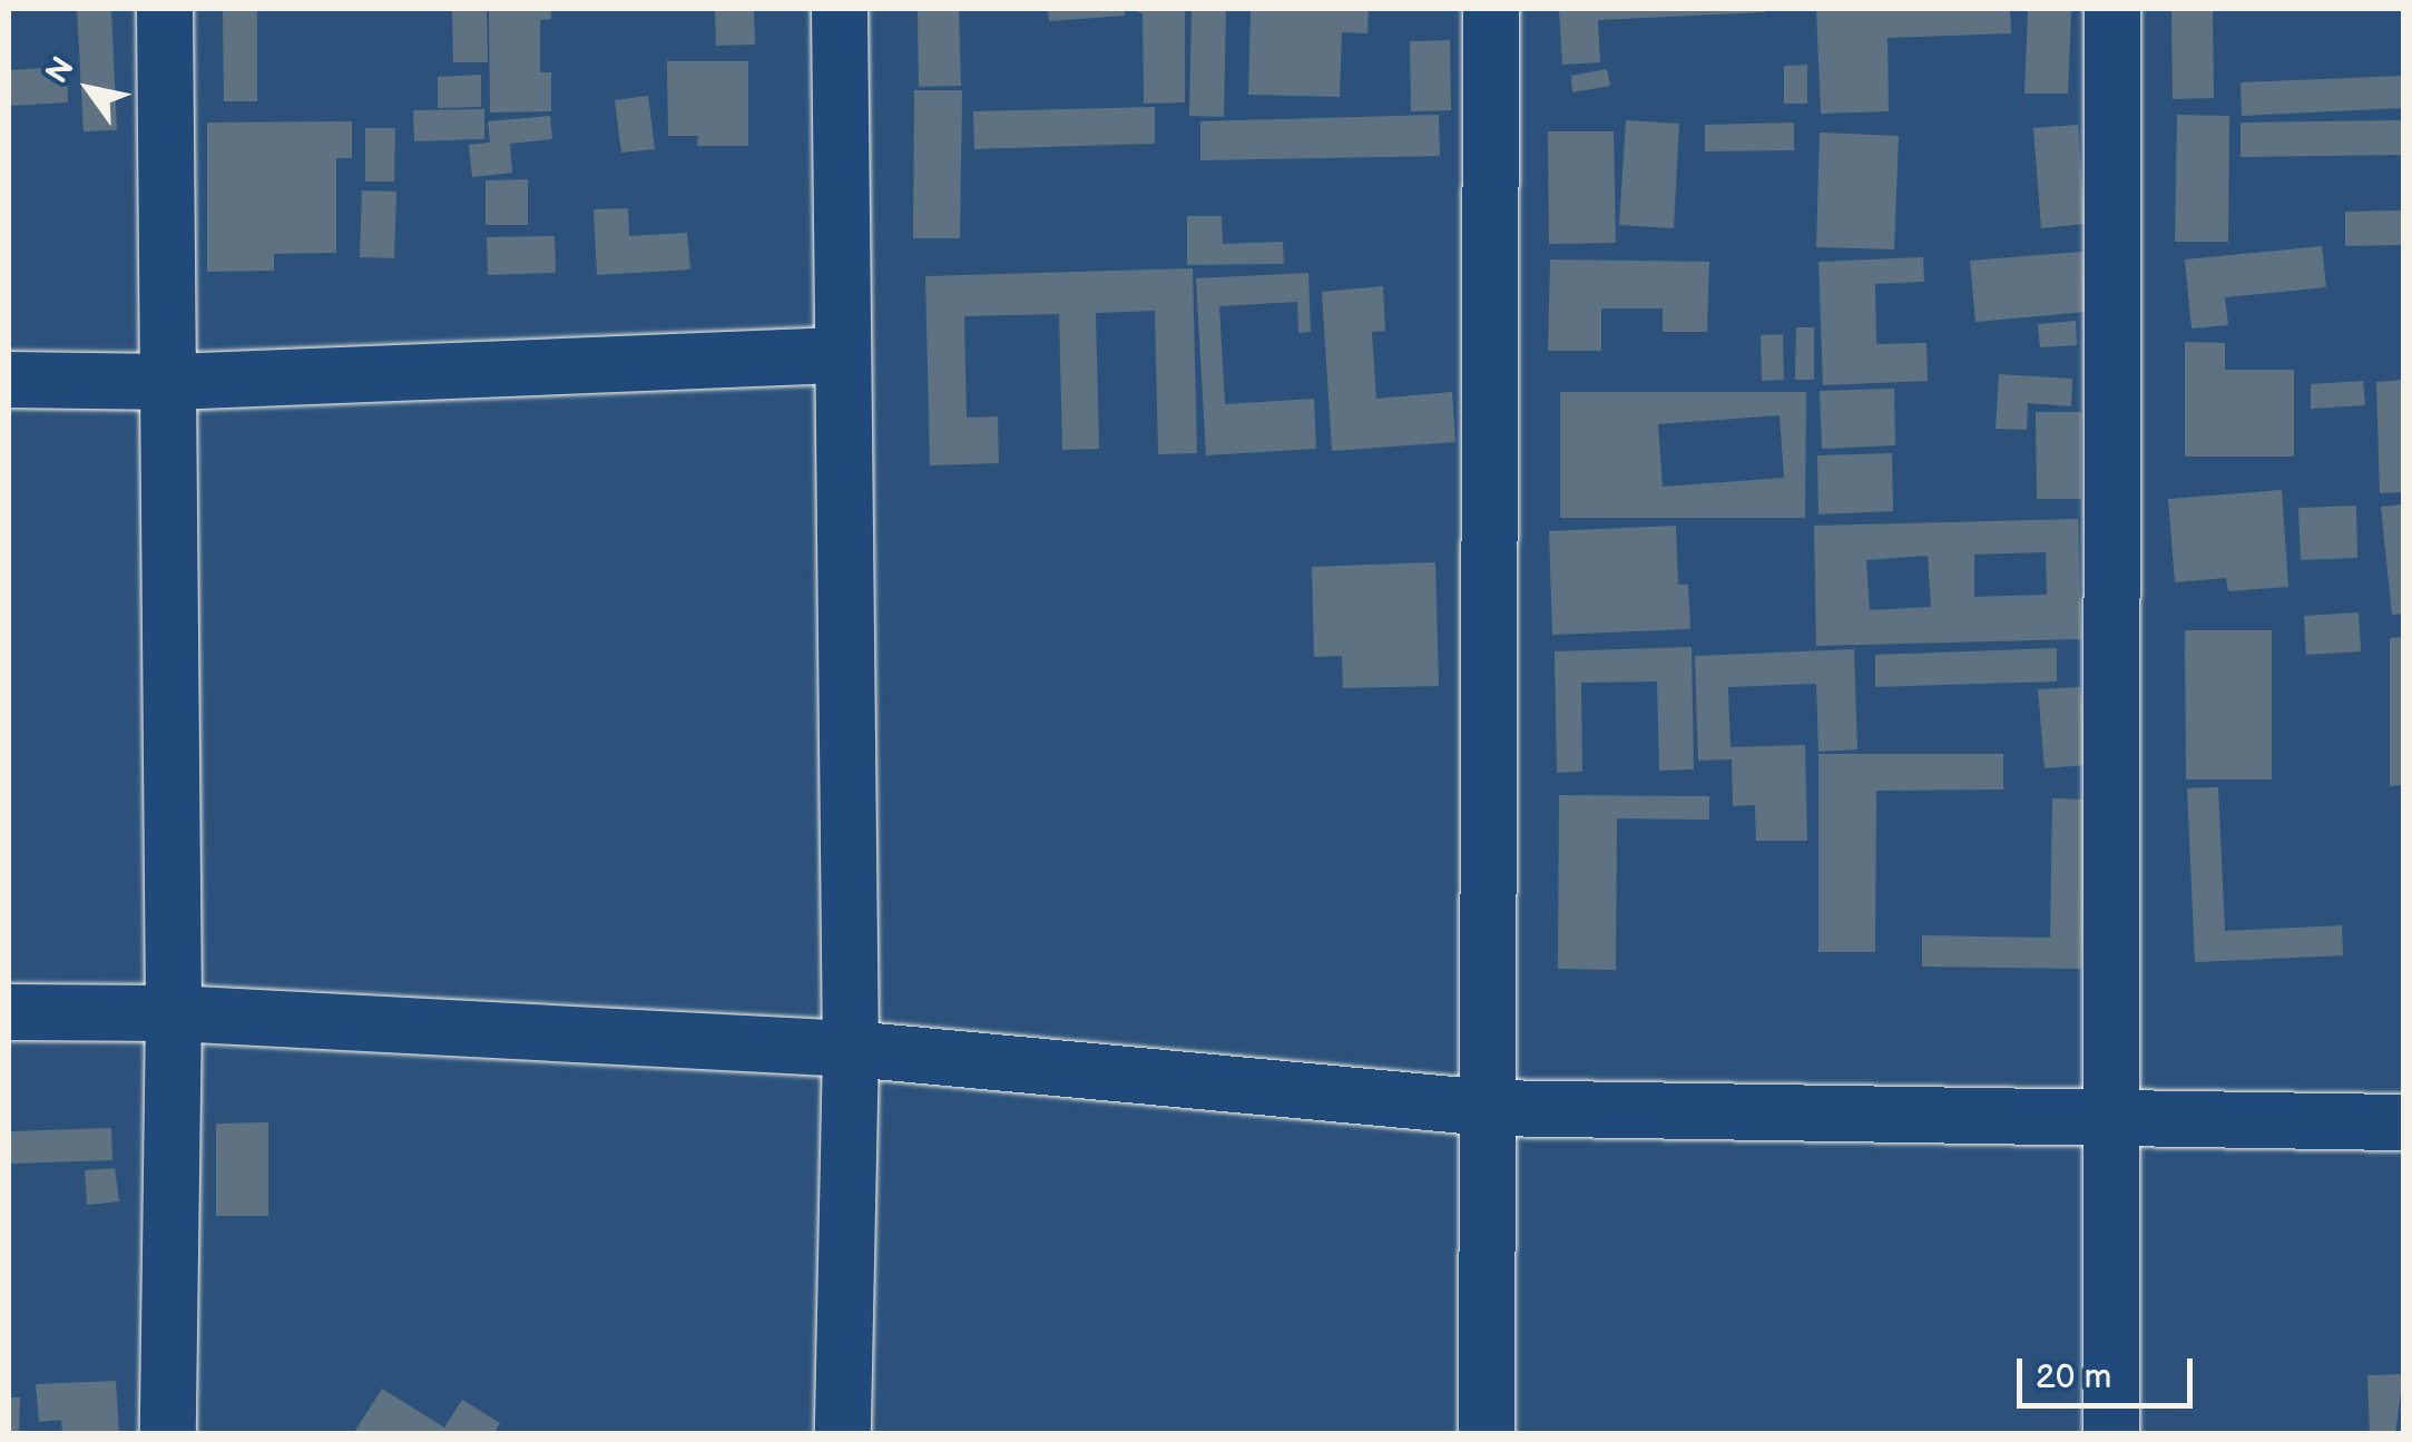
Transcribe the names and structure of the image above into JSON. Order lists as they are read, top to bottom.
{
  "scale_bar": "20 m",
  "north": "top left"
}
